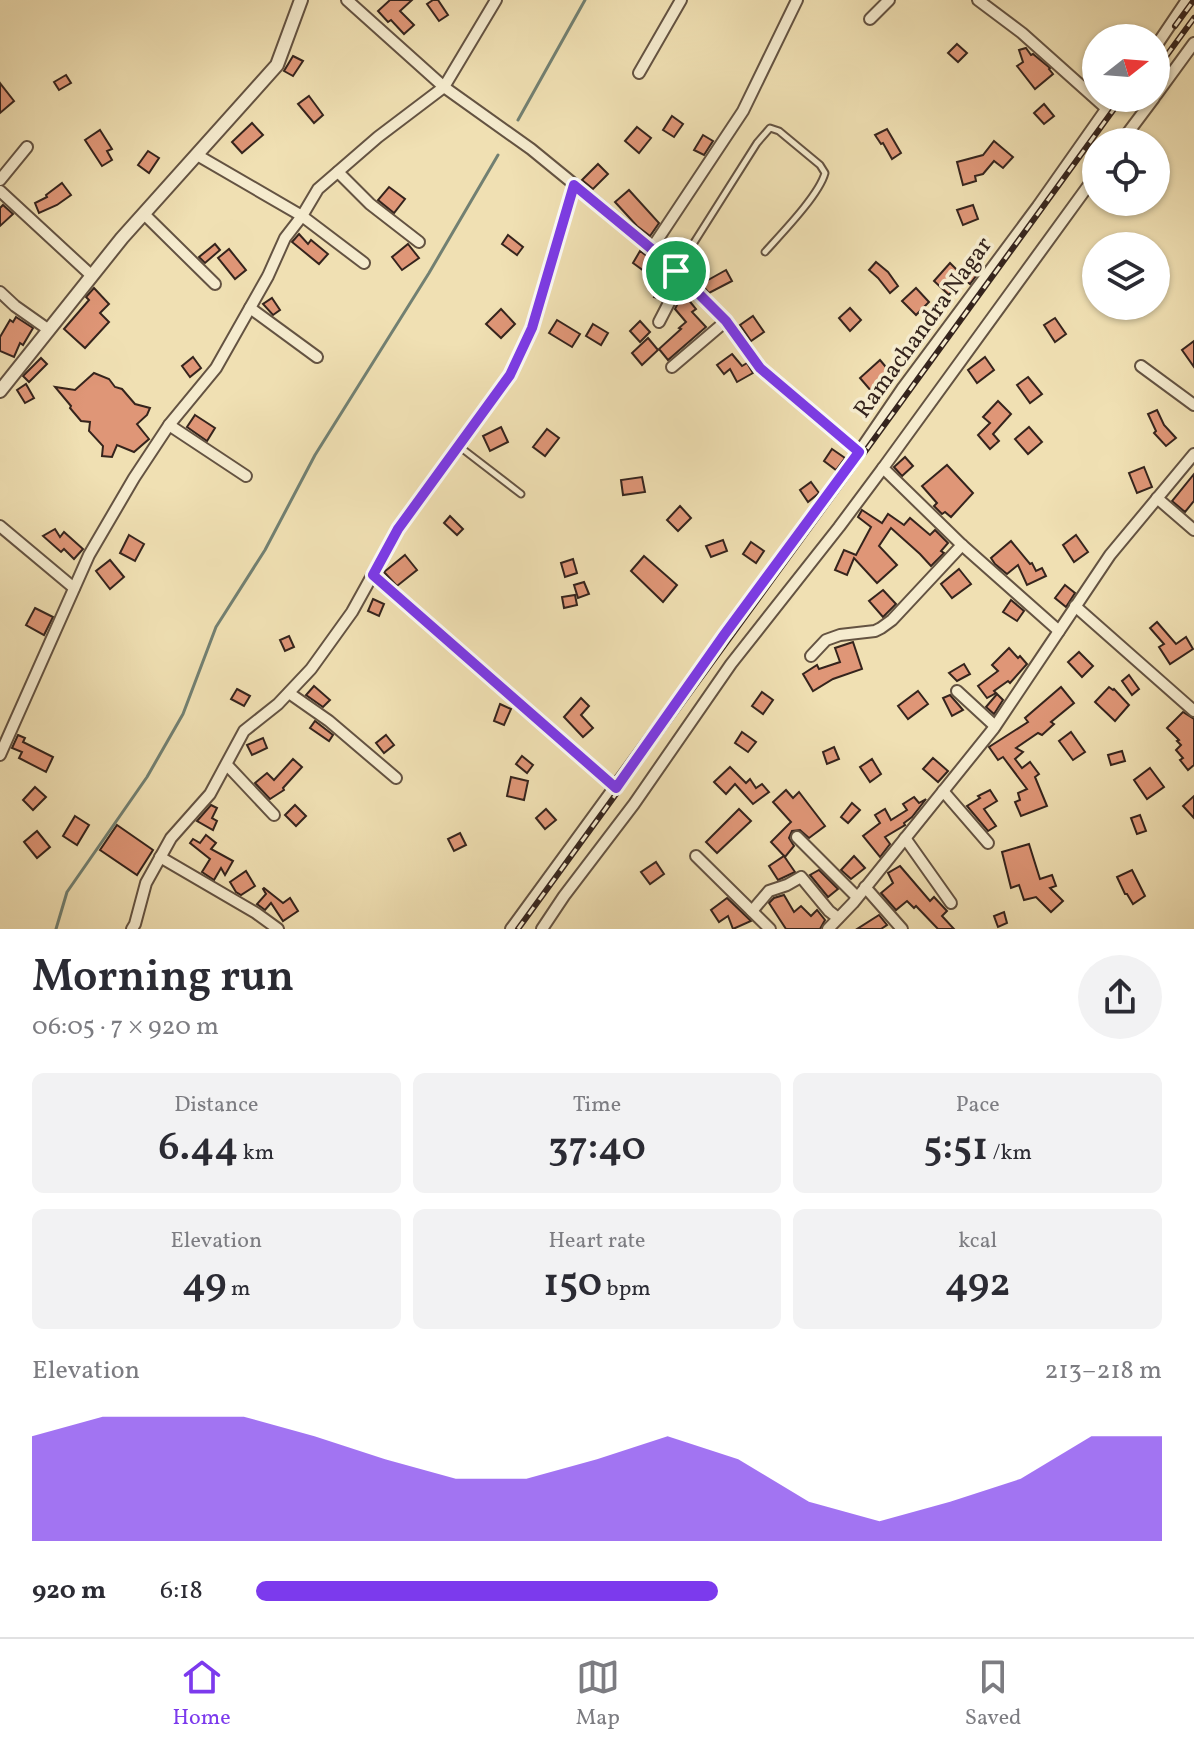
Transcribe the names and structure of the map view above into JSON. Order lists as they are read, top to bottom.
{
  "streets": {
    "street": ["Ramachandra Nagar"]
  },
  "north": "right",
  "page": {
    "heading": ["Morning run", "06:05 · 7 × 920 m"],
    "stats": [
      ["Distance", "6.44 km"],
      ["Time", "37:40"],
      ["Pace", "5:51 /km"],
      ["Elevation", "49 m"],
      ["Heart rate", "150 bpm"],
      ["kcal", "492"]
    ],
    "chart": ["Elevation", "213–218 m"],
    "list": [
      {
        "name": "920 m",
        "note": "6:18"
      }
    ],
    "tabs": ["Home", "Map", "Saved"]
  }
}
